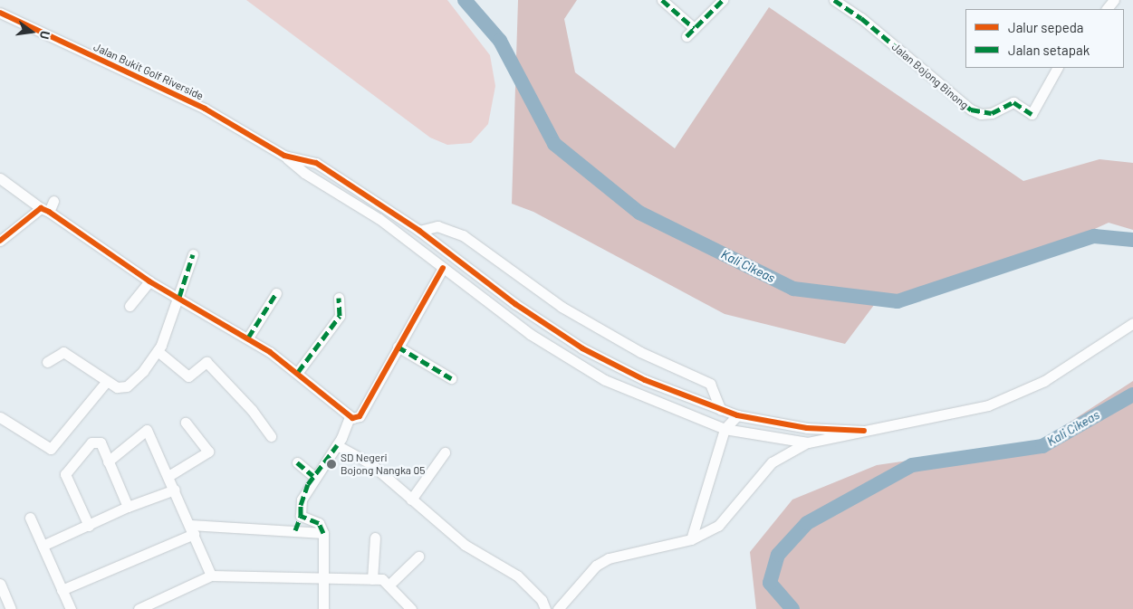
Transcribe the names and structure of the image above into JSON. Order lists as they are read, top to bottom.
{
  "streets": {
    "street": ["Jalan Bukit Golf Riverside", "Jalan Bojong Binong"]
  },
  "water": ["Kali Cikeas"],
  "places": ["SD Negeri Bojong Nangka 05"],
  "legend": ["Jalur sepeda", "Jalan setapak"],
  "north": "right"
}
